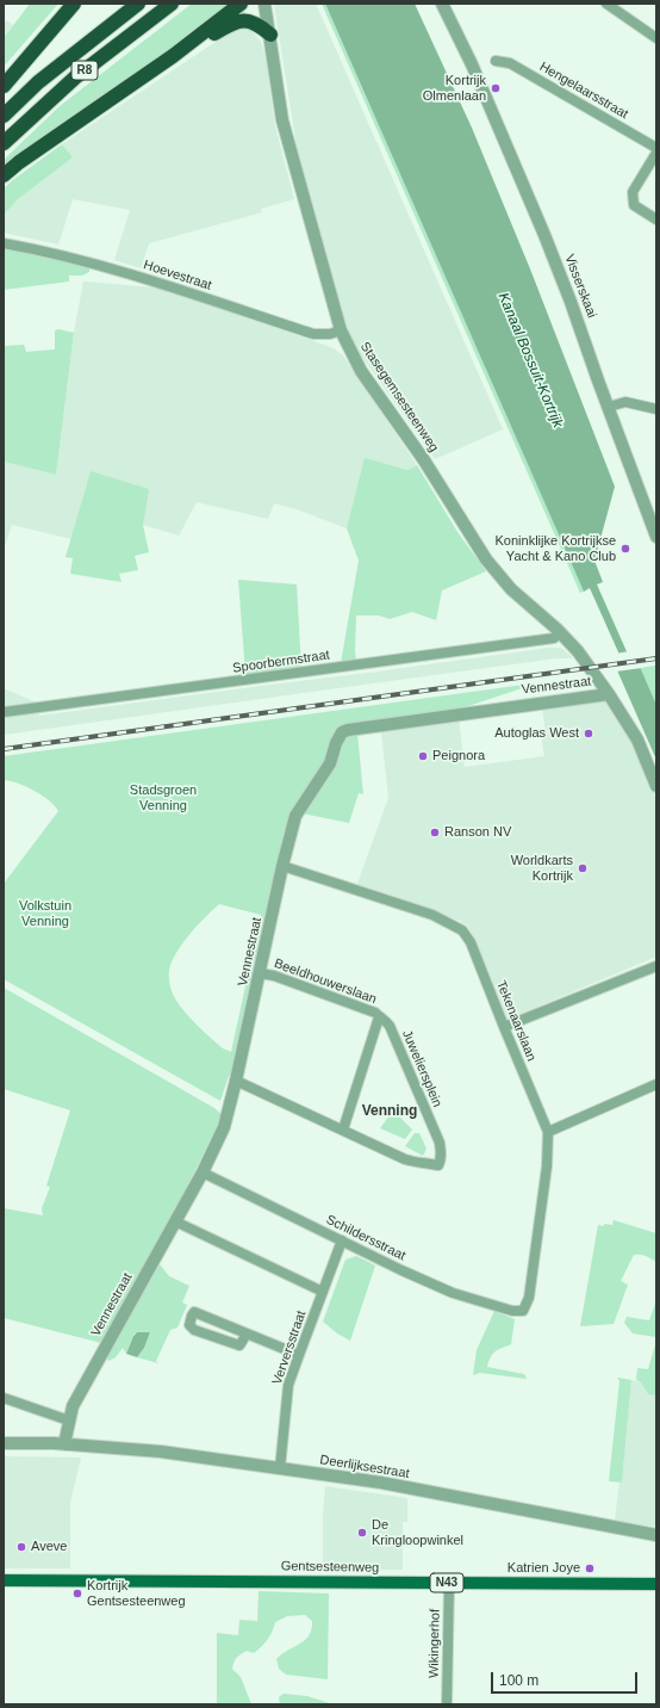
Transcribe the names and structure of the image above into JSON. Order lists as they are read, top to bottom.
{
  "streets": {
    "highway": ["R8"],
    "main road": ["Gentsesteenweg", "N43"],
    "street": [
      "Hengelaarsstraat",
      "Hoevestraat",
      "Visserskaai",
      "Stasegemsesteenweg",
      "Spoorbermstraat",
      "Vennestraat",
      "Beeldhouwerslaan",
      "Tekenaarslaan",
      "Juweliersplein",
      "Schildersstraat",
      "Verversstraat",
      "Deerlijksestraat",
      "Wikingerhof"
    ]
  },
  "crossings": [
    ["Hoevestraat", "Stasegemsesteenweg"],
    ["Stasegemsesteenweg", "Spoorbermstraat"],
    ["Stasegemsesteenweg", "Vennestraat"],
    ["Vennestraat", "Beeldhouwerslaan"],
    ["Vennestraat", "Tekenaarslaan"],
    ["Vennestraat", "Schildersstraat"],
    ["Vennestraat", "Deerlijksestraat"],
    ["Beeldhouwerslaan", "Juweliersplein"],
    ["Tekenaarslaan", "Schildersstraat"],
    ["Schildersstraat", "Verversstraat"],
    ["Verversstraat", "Deerlijksestraat"],
    ["Gentsesteenweg", "Wikingerhof"]
  ],
  "districts": ["Venning"],
  "water": ["Kanaal Bossuit-Kortrijk"],
  "parks": ["Stadsgroen Venning", "Volkstuin Venning"],
  "places": [
    "Kortrijk Olmenlaan",
    "Koninklijke Kortrijkse Yacht & Kano Club",
    "Autoglas West",
    "Peignora",
    "Ranson NV",
    "Worldkarts Kortrijk",
    "De Kringloopwinkel",
    "Aveve",
    "Katrien Joye",
    "Kortrijk Gentsesteenweg"
  ],
  "scale_bar": "100 m"
}
